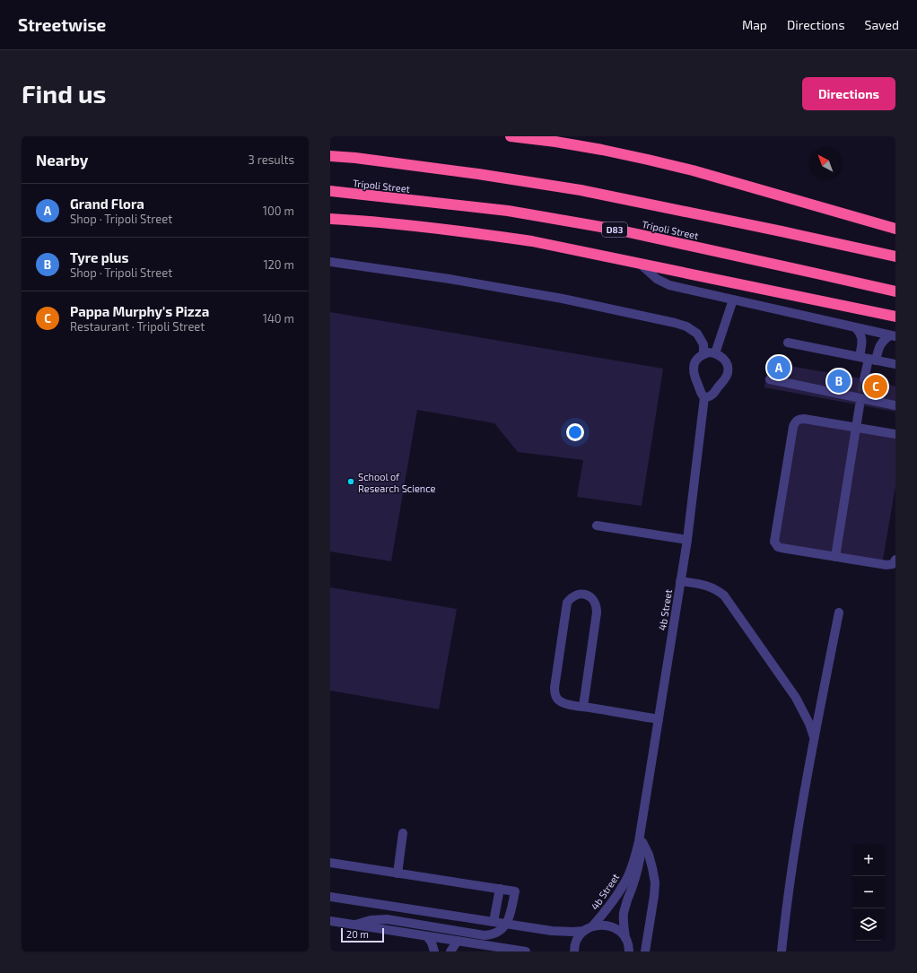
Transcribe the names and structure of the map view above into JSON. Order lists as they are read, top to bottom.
{
  "streets": {
    "highway": ["Tripoli Street", "D83"],
    "lane": ["4b Street"]
  },
  "places": ["School of Research Science"],
  "scale_bar": "20 m",
  "north": "top left",
  "page": {
    "header": "Streetwise",
    "nav": ["Map", "Directions", "Saved"],
    "buttons": "Directions",
    "title": "Find us",
    "heading": ["Nearby", "3 results"],
    "list": [
      {
        "mark": "A",
        "name": "Grand Flora",
        "note": "Shop · Tripoli Street",
        "value": "100 m"
      },
      {
        "mark": "B",
        "name": "Tyre plus",
        "note": "Shop · Tripoli Street",
        "value": "120 m"
      },
      {
        "mark": "C",
        "name": "Pappa Murphy's Pizza",
        "note": "Restaurant · Tripoli Street",
        "value": "140 m"
      }
    ],
    "pins": ["A", "B", "C"],
    "map_buttons": ["+", "−"],
    "scale": "20 m"
  }
}
